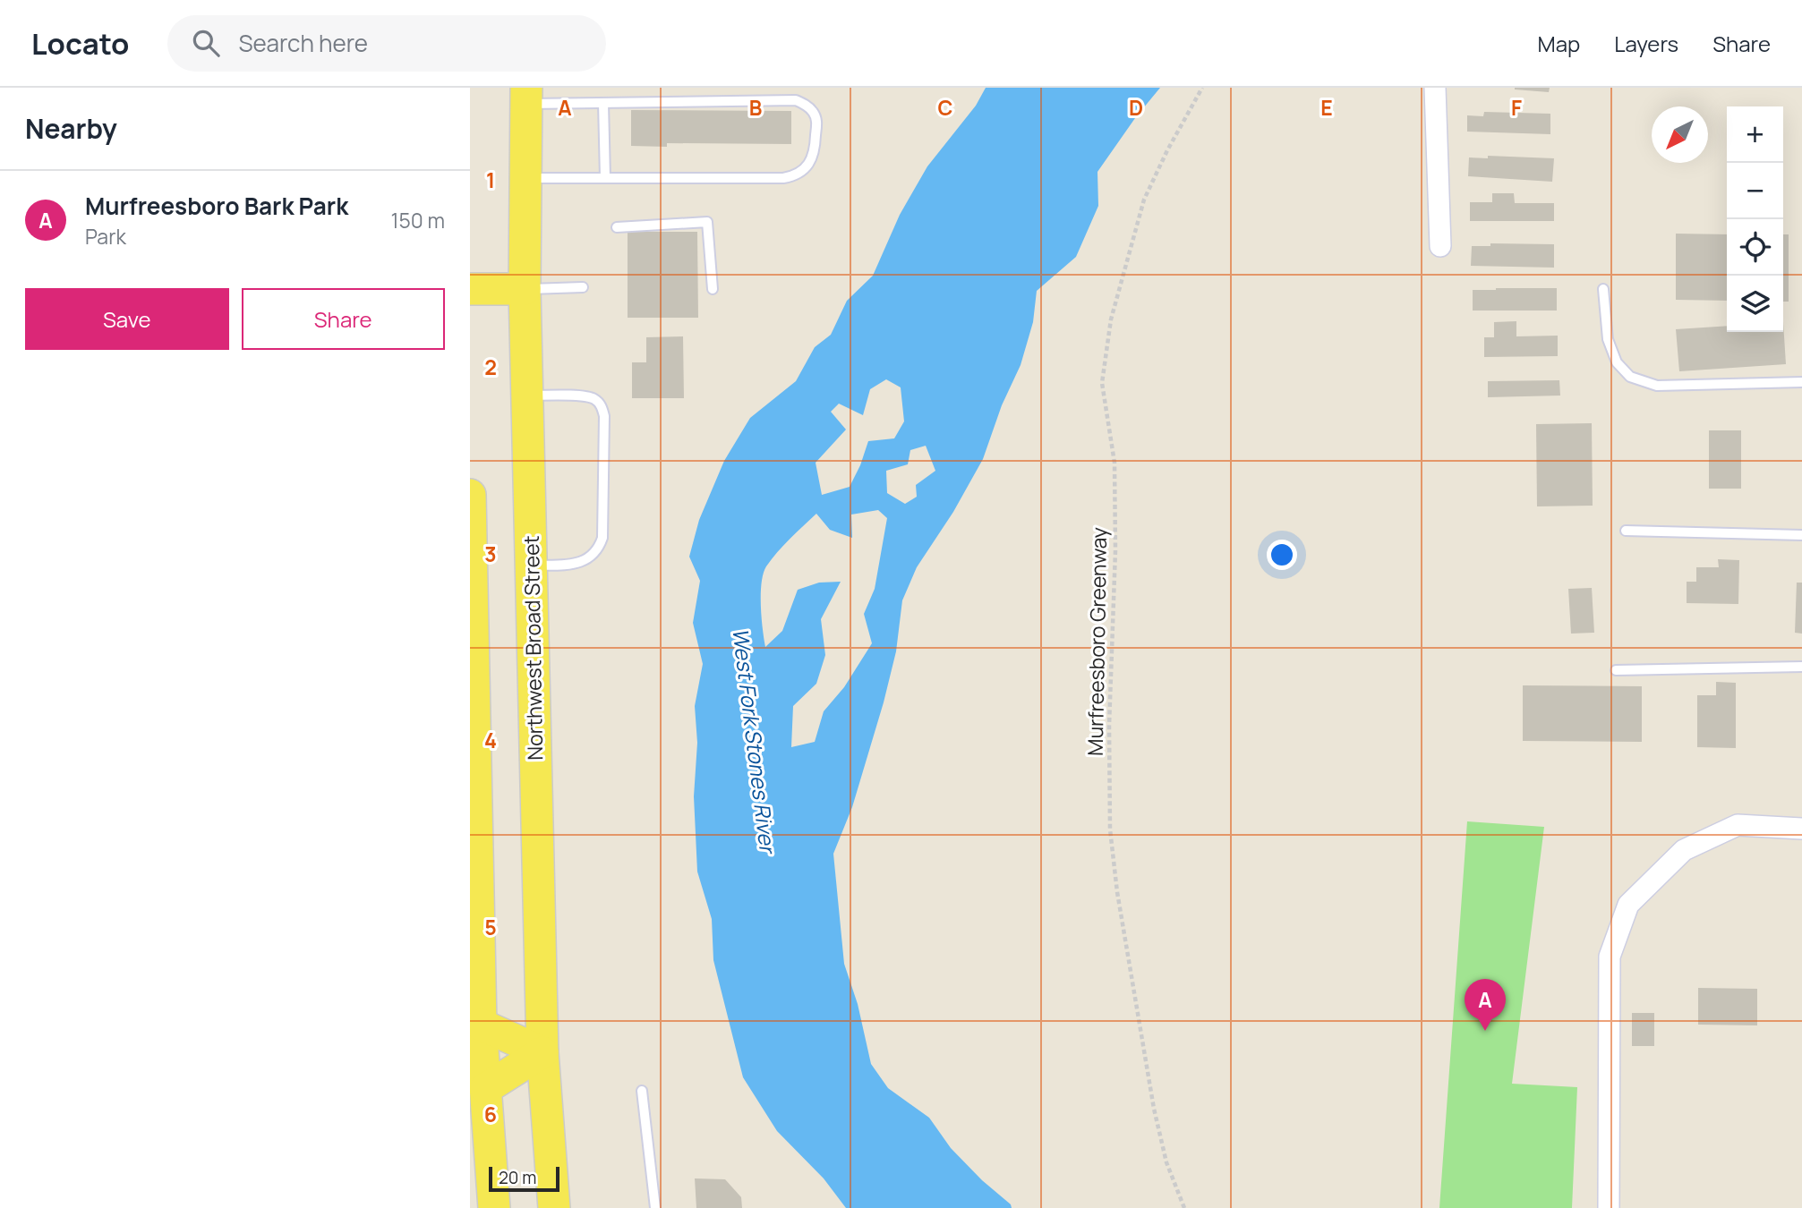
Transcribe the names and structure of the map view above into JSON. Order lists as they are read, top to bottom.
{
  "streets": {
    "main road": ["Northwest Broad Street"],
    "path": ["Murfreesboro Greenway"]
  },
  "water": ["West Fork Stones River"],
  "scale_bar": "20 m",
  "north": "bottom left",
  "page": {
    "header": "Locato",
    "search": "Search here",
    "nav": ["Map", "Layers", "Share"],
    "heading": "Nearby",
    "map_buttons": ["+", "−"],
    "list": [
      {
        "mark": "A",
        "name": "Murfreesboro Bark Park",
        "note": "Park",
        "value": "150 m"
      }
    ],
    "buttons": ["Save", "Share"],
    "pins": "A",
    "scale": "20 m"
  },
  "grid": {
    "columns": [
      "A",
      "B",
      "C",
      "D",
      "E",
      "F"
    ],
    "rows": [
      "1",
      "2",
      "3",
      "4",
      "5",
      "6"
    ]
  }
}
